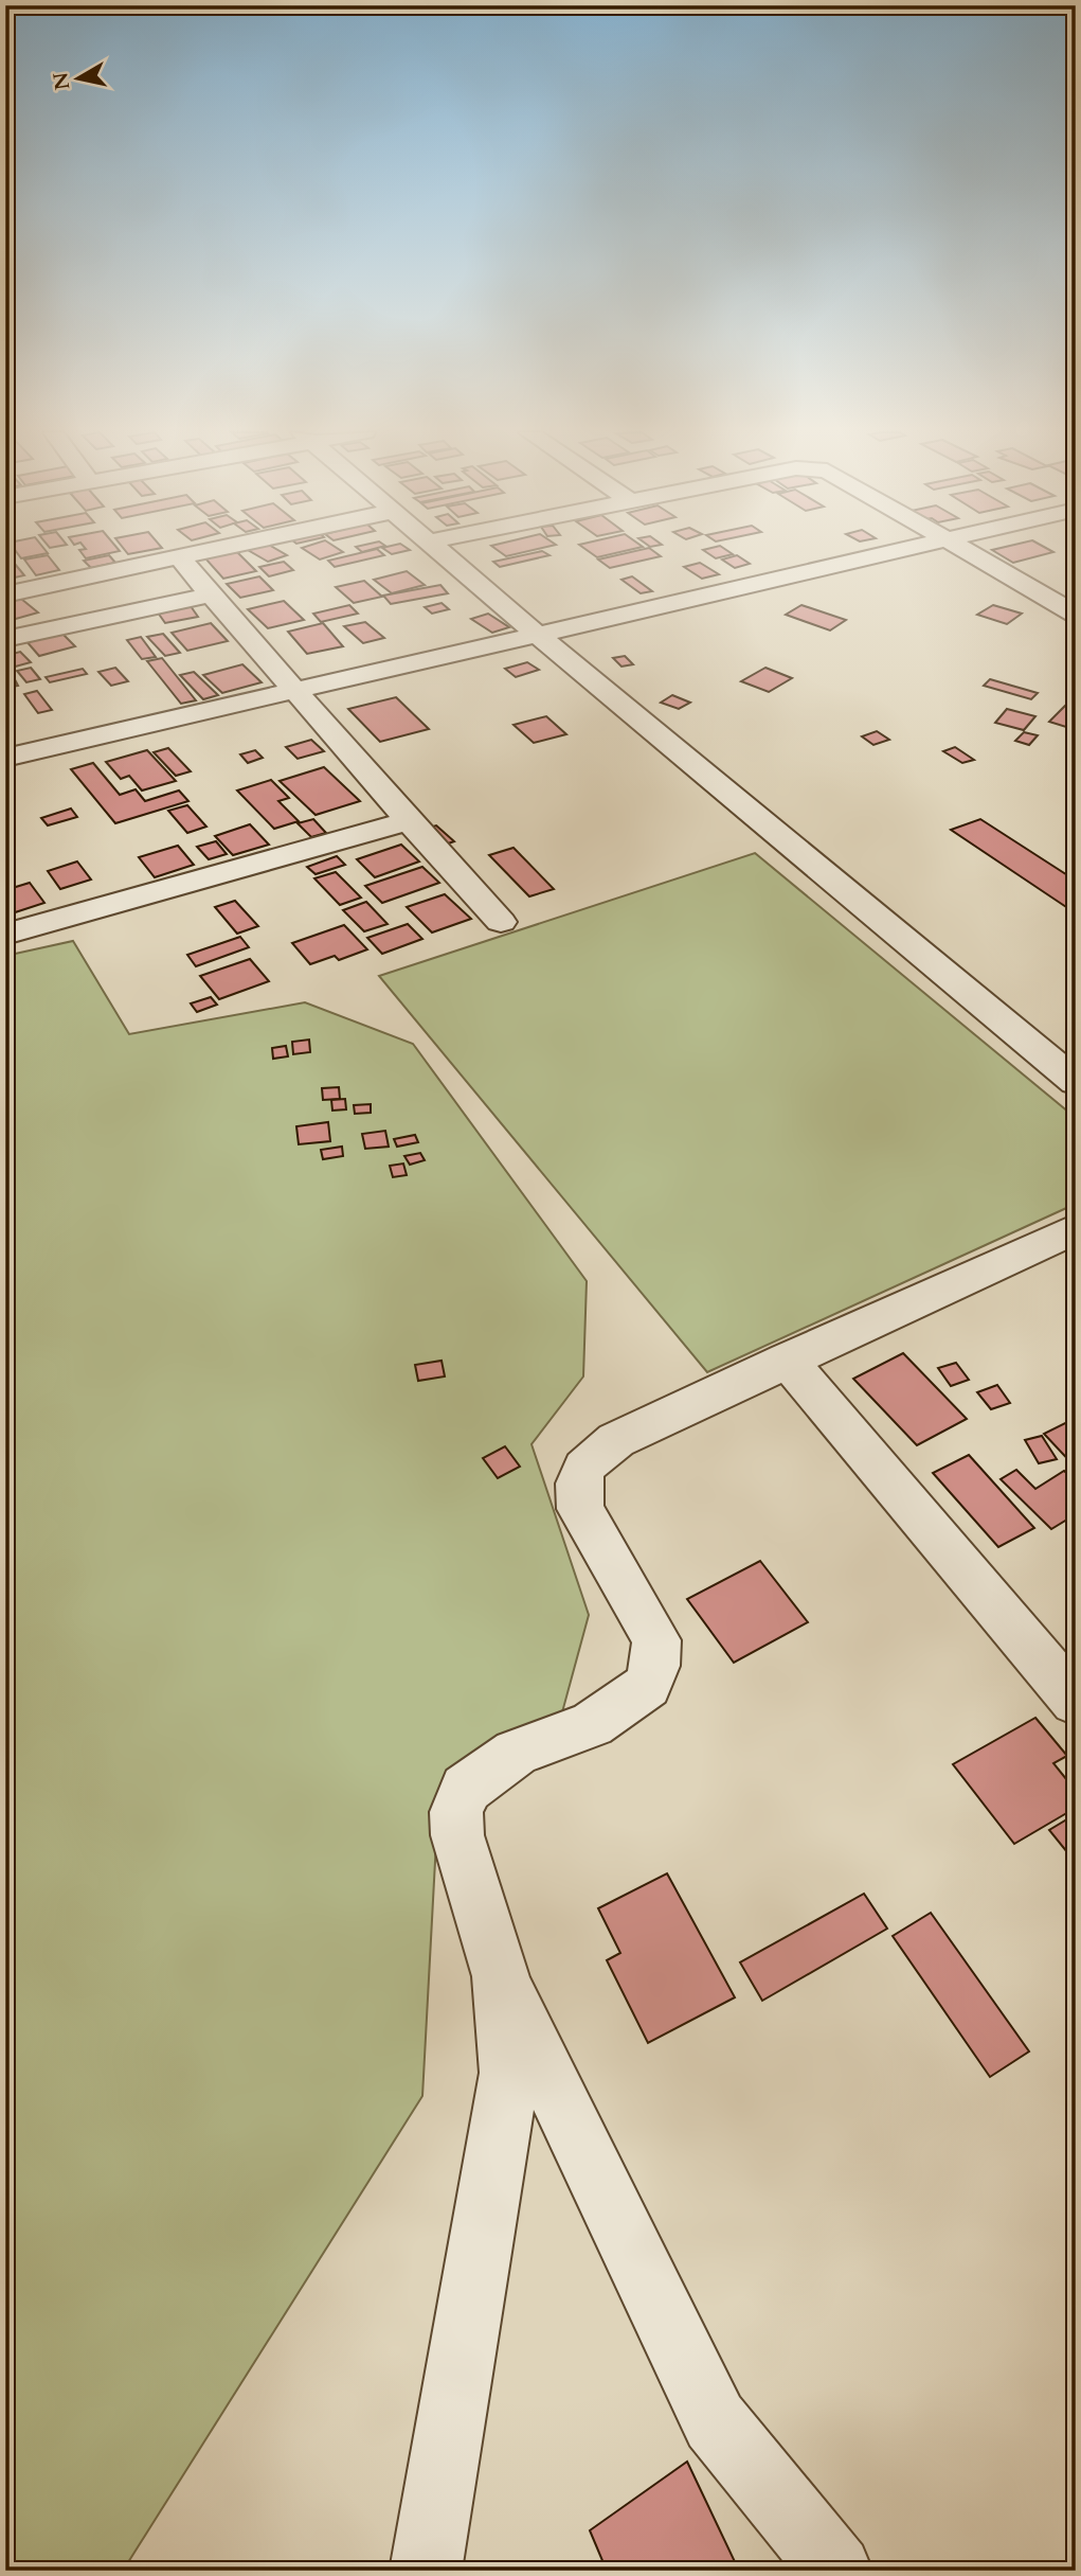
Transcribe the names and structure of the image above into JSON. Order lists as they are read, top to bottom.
{
  "north": "left"
}
